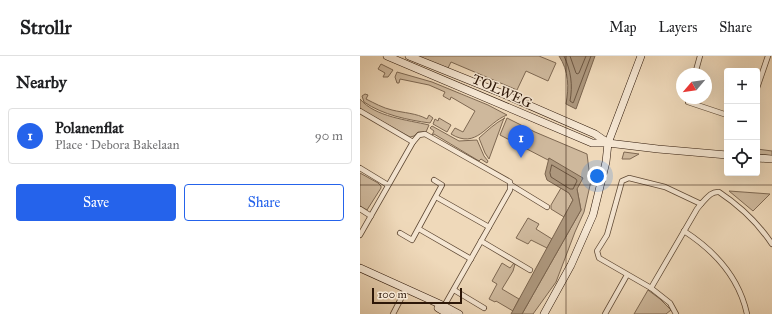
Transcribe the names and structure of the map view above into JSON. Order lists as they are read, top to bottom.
{
  "streets": {
    "main road": ["TOLWEG"]
  },
  "scale_bar": "100 m",
  "north": "bottom left",
  "page": {
    "header": "Strollr",
    "nav": ["Map", "Layers", "Share"],
    "heading": "Nearby",
    "map_buttons": ["+", "−"],
    "list": [
      {
        "mark": "1",
        "name": "Polanenflat",
        "note": "Place · Debora Bakelaan",
        "value": "90 m"
      }
    ],
    "pins": "1",
    "buttons": ["Save", "Share"],
    "scale": "100 m"
  }
}
